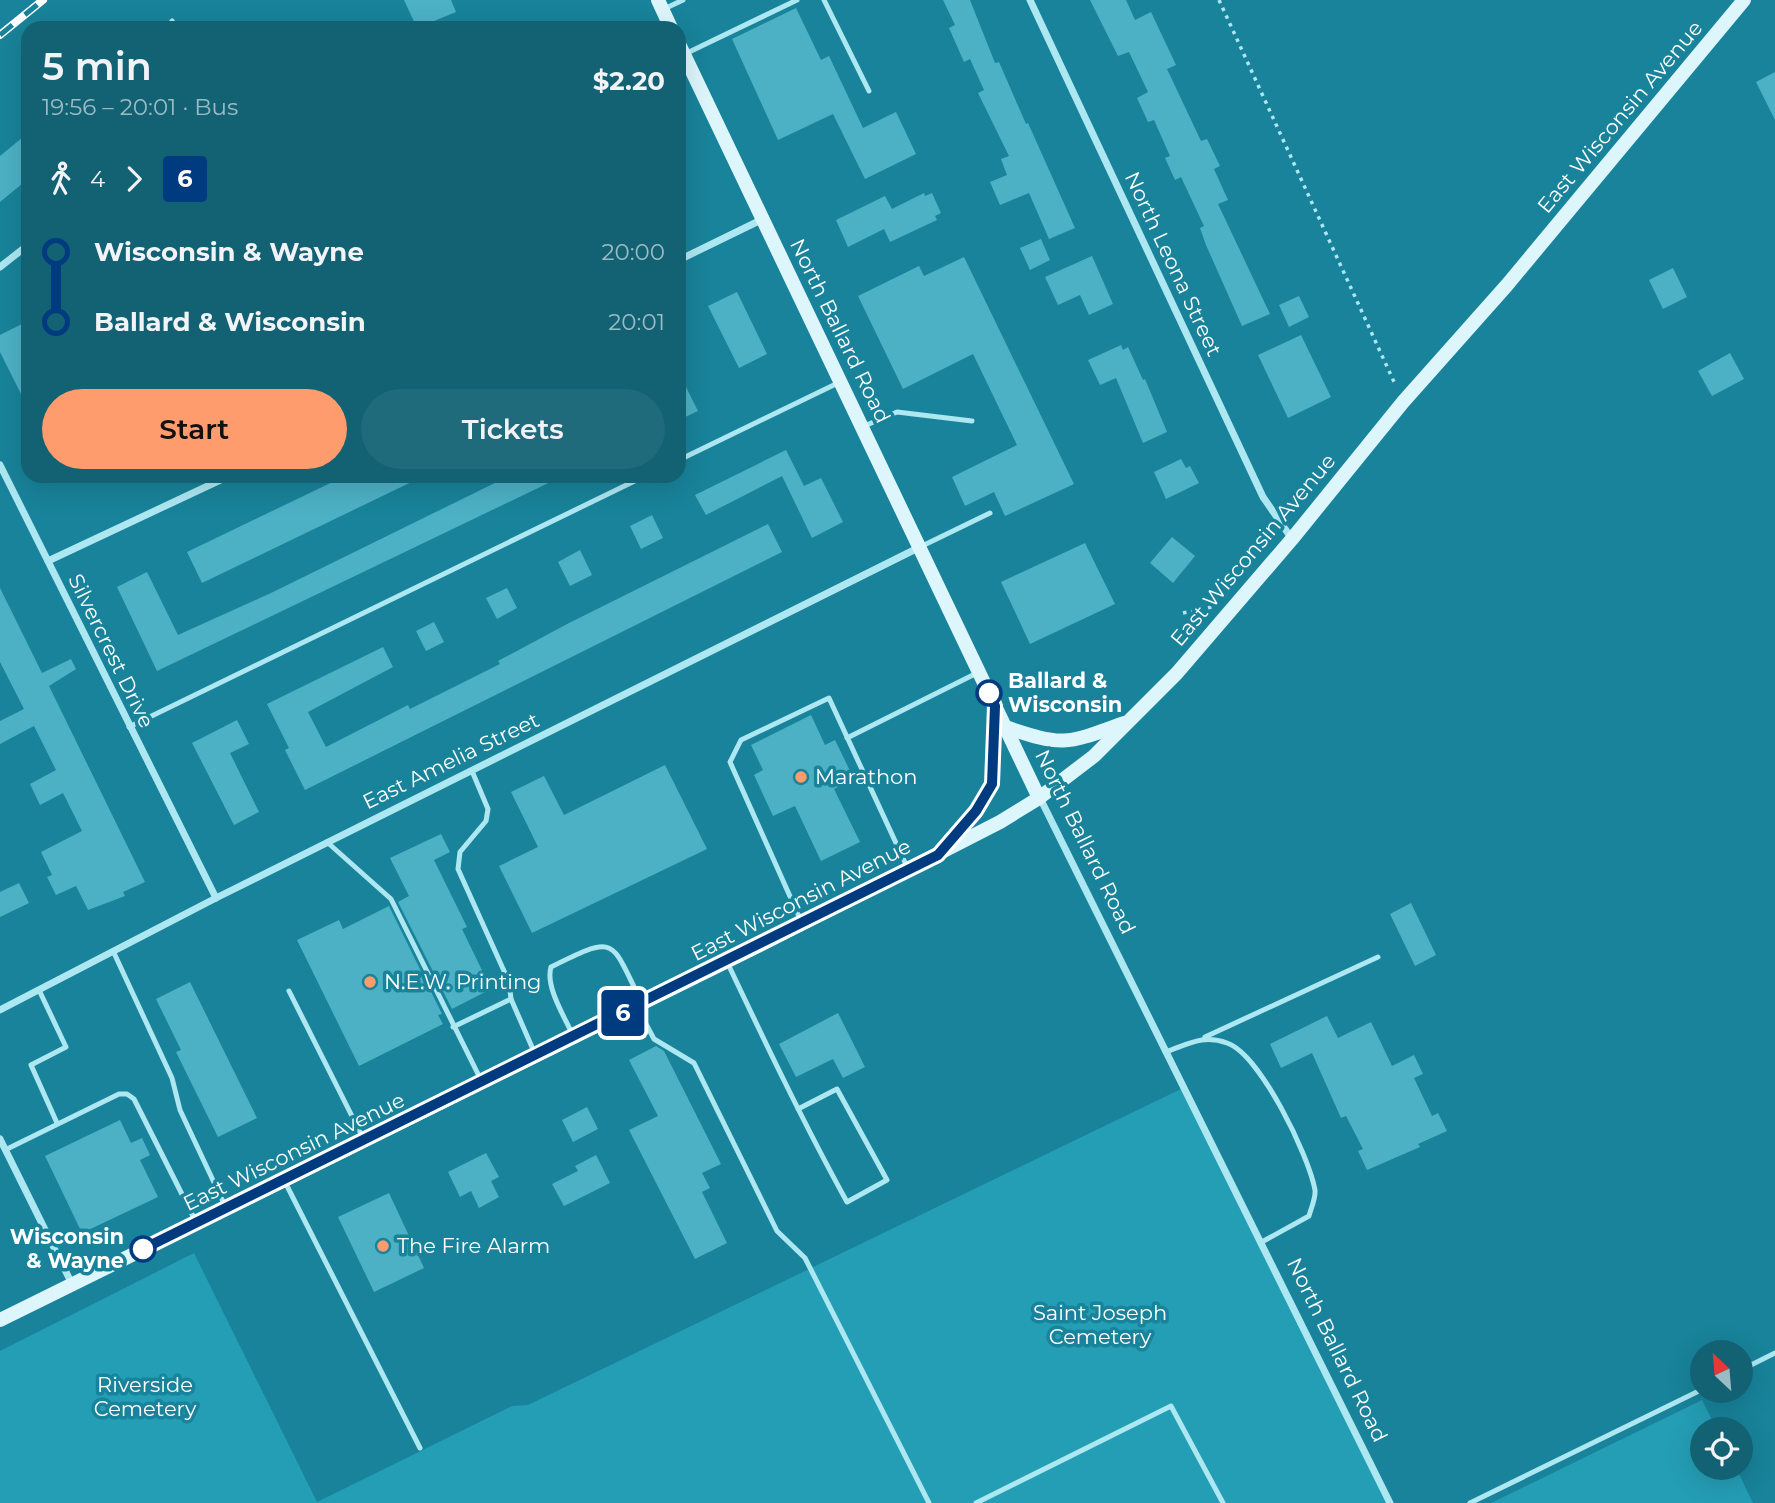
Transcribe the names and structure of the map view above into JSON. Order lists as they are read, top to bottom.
{
  "streets": {
    "main road": ["East Wisconsin Avenue", "North Ballard Road"],
    "street": ["North Leona Street", "Silvercrest Drive", "East Amelia Street"]
  },
  "crossings": [
    ["East Wisconsin Avenue", "North Leona Street"],
    ["East Wisconsin Avenue", "North Ballard Road"],
    ["North Ballard Road", "East Amelia Street"],
    ["Silvercrest Drive", "East Amelia Street"]
  ],
  "parks": ["Saint Joseph Cemetery", "Riverside Cemetery"],
  "places": [
    "Ballard & Wisconsin",
    "Marathon",
    "N.E.W. Printing",
    "The Fire Alarm",
    "Wisconsin & Wayne"
  ],
  "lines": ["bus line 6"],
  "north": "top left",
  "page": {
    "on_map": "6",
    "heading": ["5 min", "19:56 – 20:01 · Bus", "$2.20"],
    "legs": ["4", "6"],
    "list": [
      {
        "name": "Wisconsin & Wayne",
        "value": "20:00"
      },
      {
        "name": "Ballard & Wisconsin",
        "value": "20:01"
      }
    ],
    "buttons": ["Start", "Tickets"]
  }
}
